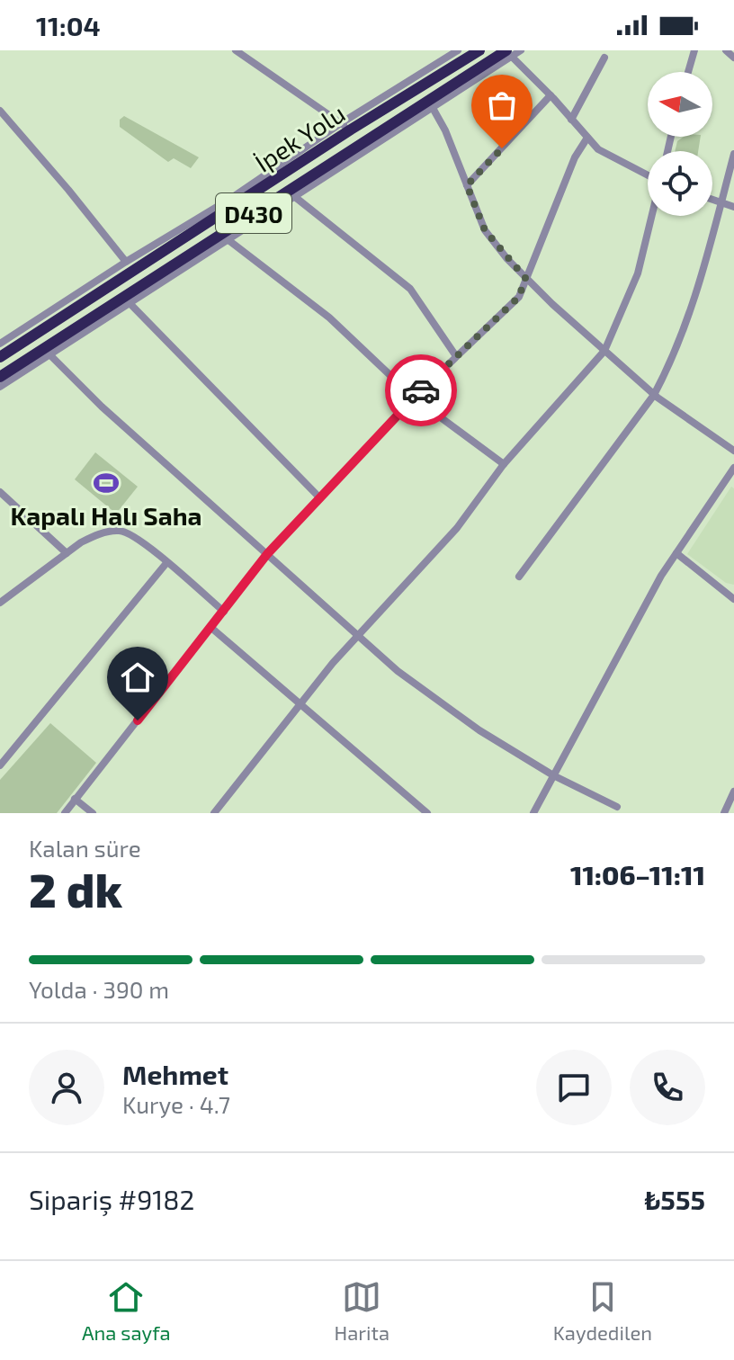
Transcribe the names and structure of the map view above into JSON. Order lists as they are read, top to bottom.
{
  "streets": {
    "highway": ["İpek Yolu", "D430"]
  },
  "places": {
    "sports": ["Kapalı Halı Saha"]
  },
  "north": "left",
  "page": {
    "status": "11:04",
    "heading": ["2 dk", "Kalan süre", "11:06–11:11"],
    "panel": [
      "Mehmet",
      "Kurye · 4.7",
      "Sipariş #9182",
      "₺555"
    ],
    "bar": "Yolda · 390 m",
    "tabs": ["Ana sayfa", "Harita", "Kaydedilen"]
  }
}
